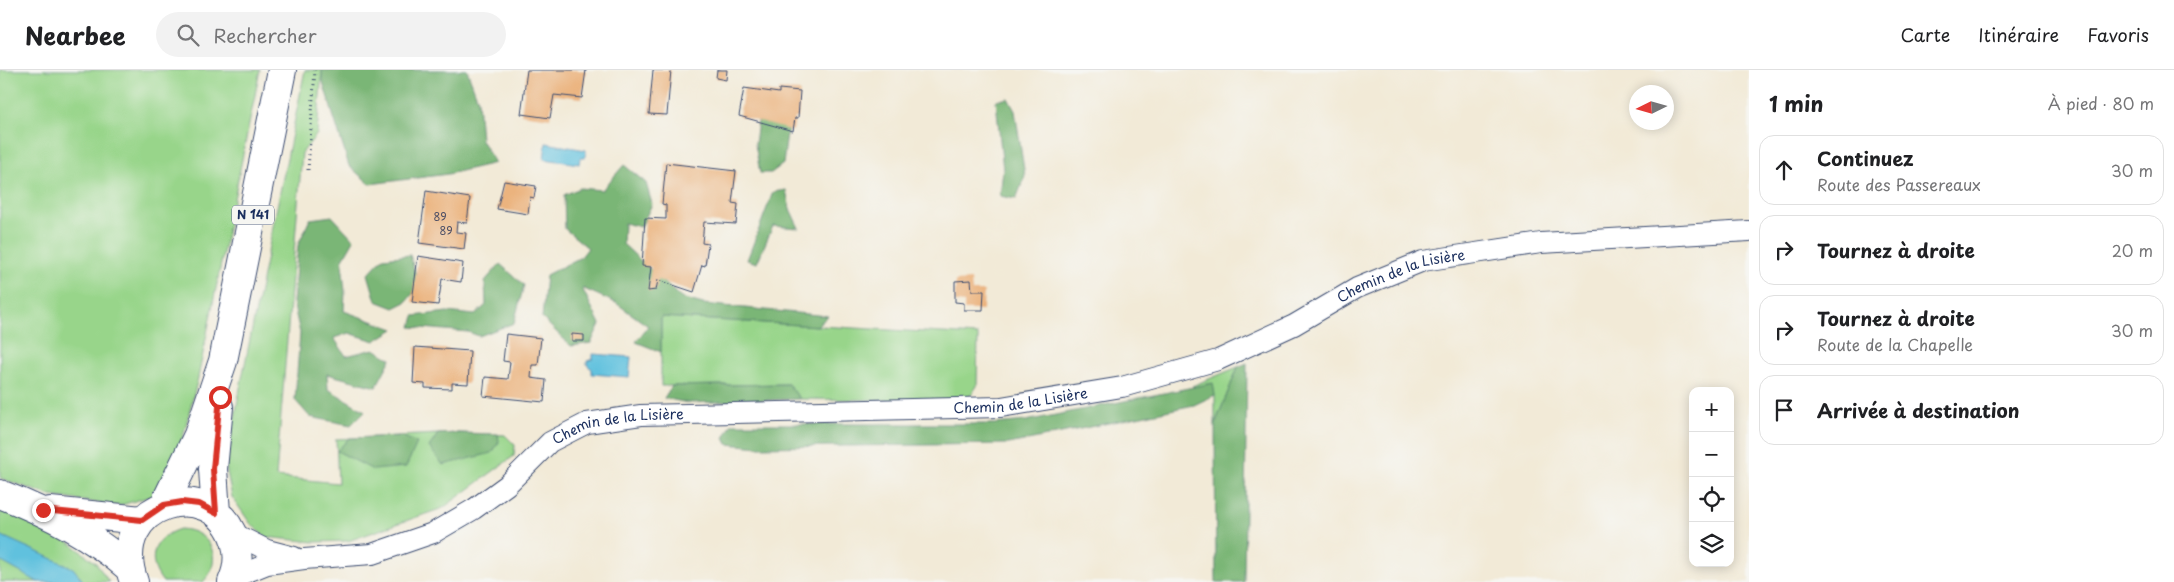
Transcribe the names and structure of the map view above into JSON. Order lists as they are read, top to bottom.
{
  "streets": {
    "main road": ["N 141"],
    "street": ["Chemin de la Lisière"]
  },
  "house_numbers": ["89", "89"],
  "north": "left",
  "page": {
    "header": "Nearbee",
    "search": "Rechercher",
    "nav": ["Carte", "Itinéraire", "Favoris"],
    "heading": ["1 min", "À pied · 80 m"],
    "list": [
      ["Continuez", "Route des Passereaux", "30 m"],
      ["Tournez à droite", "20 m"],
      ["Tournez à droite", "Route de la Chapelle", "30 m"],
      "Arrivée à destination"
    ],
    "map_buttons": ["+", "−"]
  }
}
